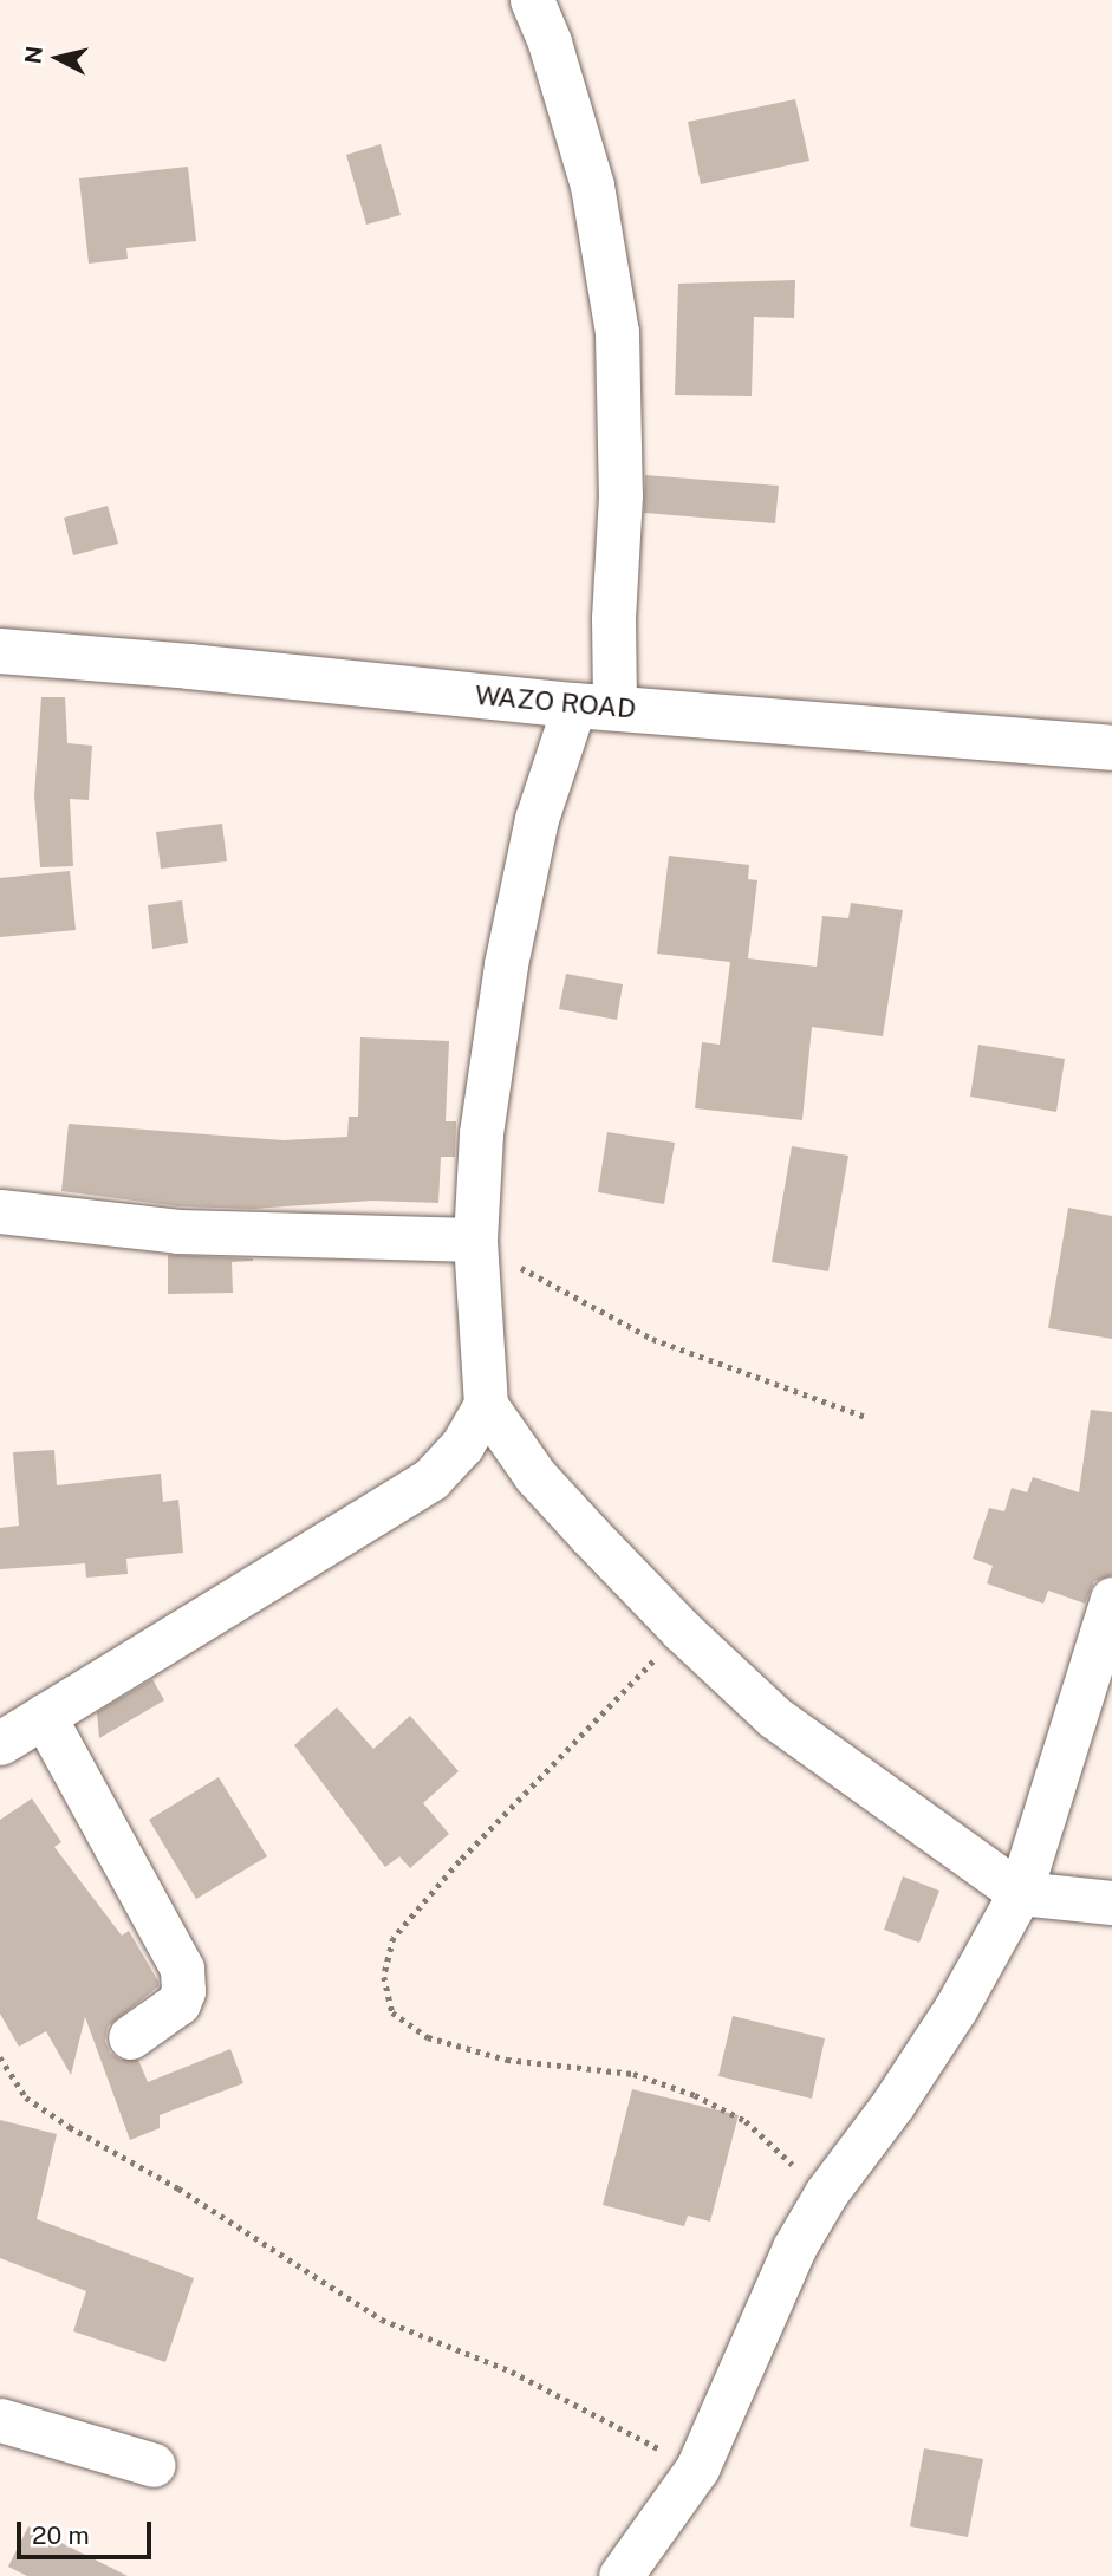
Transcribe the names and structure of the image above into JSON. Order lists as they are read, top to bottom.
{
  "streets": {
    "main road": ["WAZO ROAD"]
  },
  "scale_bar": "20 m",
  "north": "left"
}
